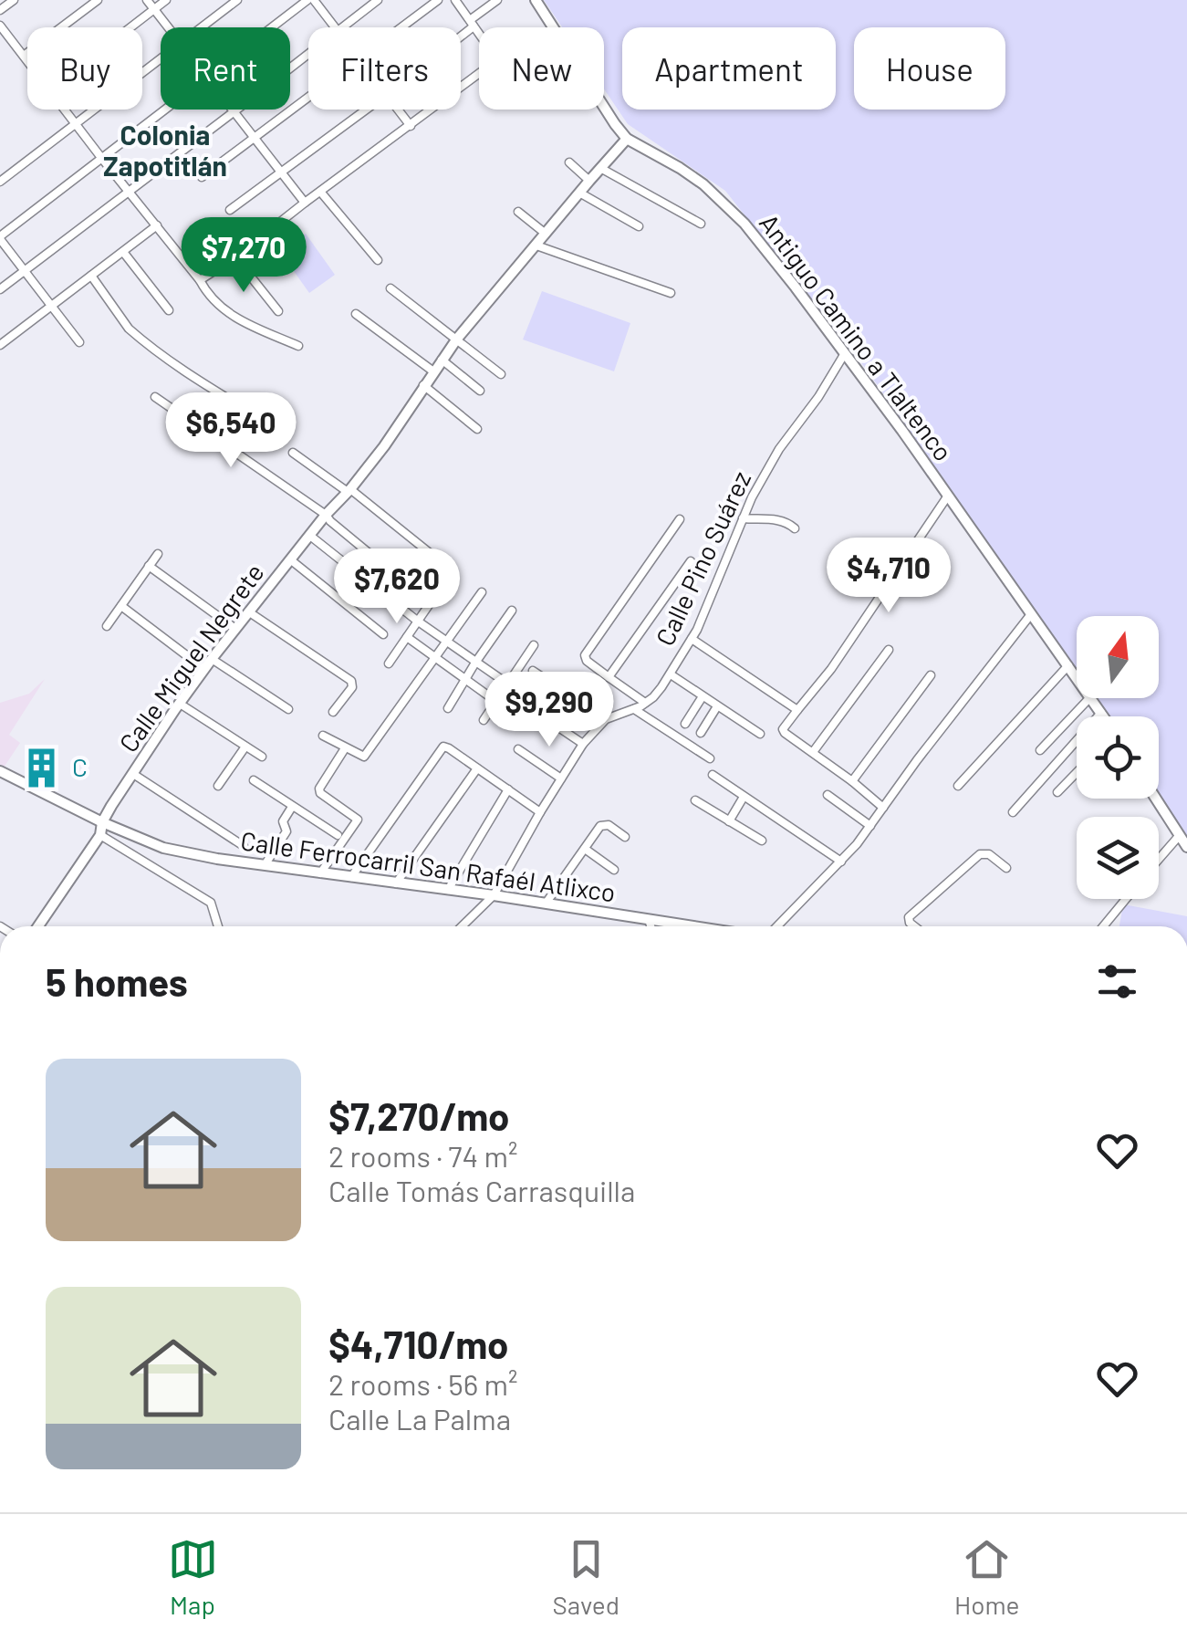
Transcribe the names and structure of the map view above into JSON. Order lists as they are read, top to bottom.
{
  "streets": {
    "street": [
      "Antiguo Camino a Tlaltenco",
      "Calle Pino Suárez",
      "Calle Miguel Negrete",
      "Calle Ferrocarril San Rafaél Atlixco"
    ]
  },
  "crossings": [
    ["Antiguo Camino a Tlaltenco", "Calle Pino Suárez"],
    ["Antiguo Camino a Tlaltenco", "Calle Miguel Negrete"],
    ["Calle Pino Suárez", "Calle Ferrocarril San Rafaél Atlixco"],
    ["Calle Miguel Negrete", "Calle Ferrocarril San Rafaél Atlixco"]
  ],
  "districts": ["Colonia Zapotitlán"],
  "places": {
    "building": ["C"]
  },
  "north": "top",
  "page": {
    "chip": [
      "Buy",
      "Rent",
      "Filters",
      "New",
      "Apartment",
      "House"
    ],
    "price": [
      "$7,270",
      "$6,540",
      "$4,710",
      "$7,620",
      "$9,290"
    ],
    "heading": "5 homes",
    "list": [
      {
        "name": "$7,270/mo",
        "note": "2 rooms · 74 m² · Calle Tomás Carrasquilla"
      },
      {
        "name": "$4,710/mo",
        "note": "2 rooms · 56 m² · Calle La Palma"
      }
    ],
    "tabs": ["Map", "Saved", "Home"]
  }
}
